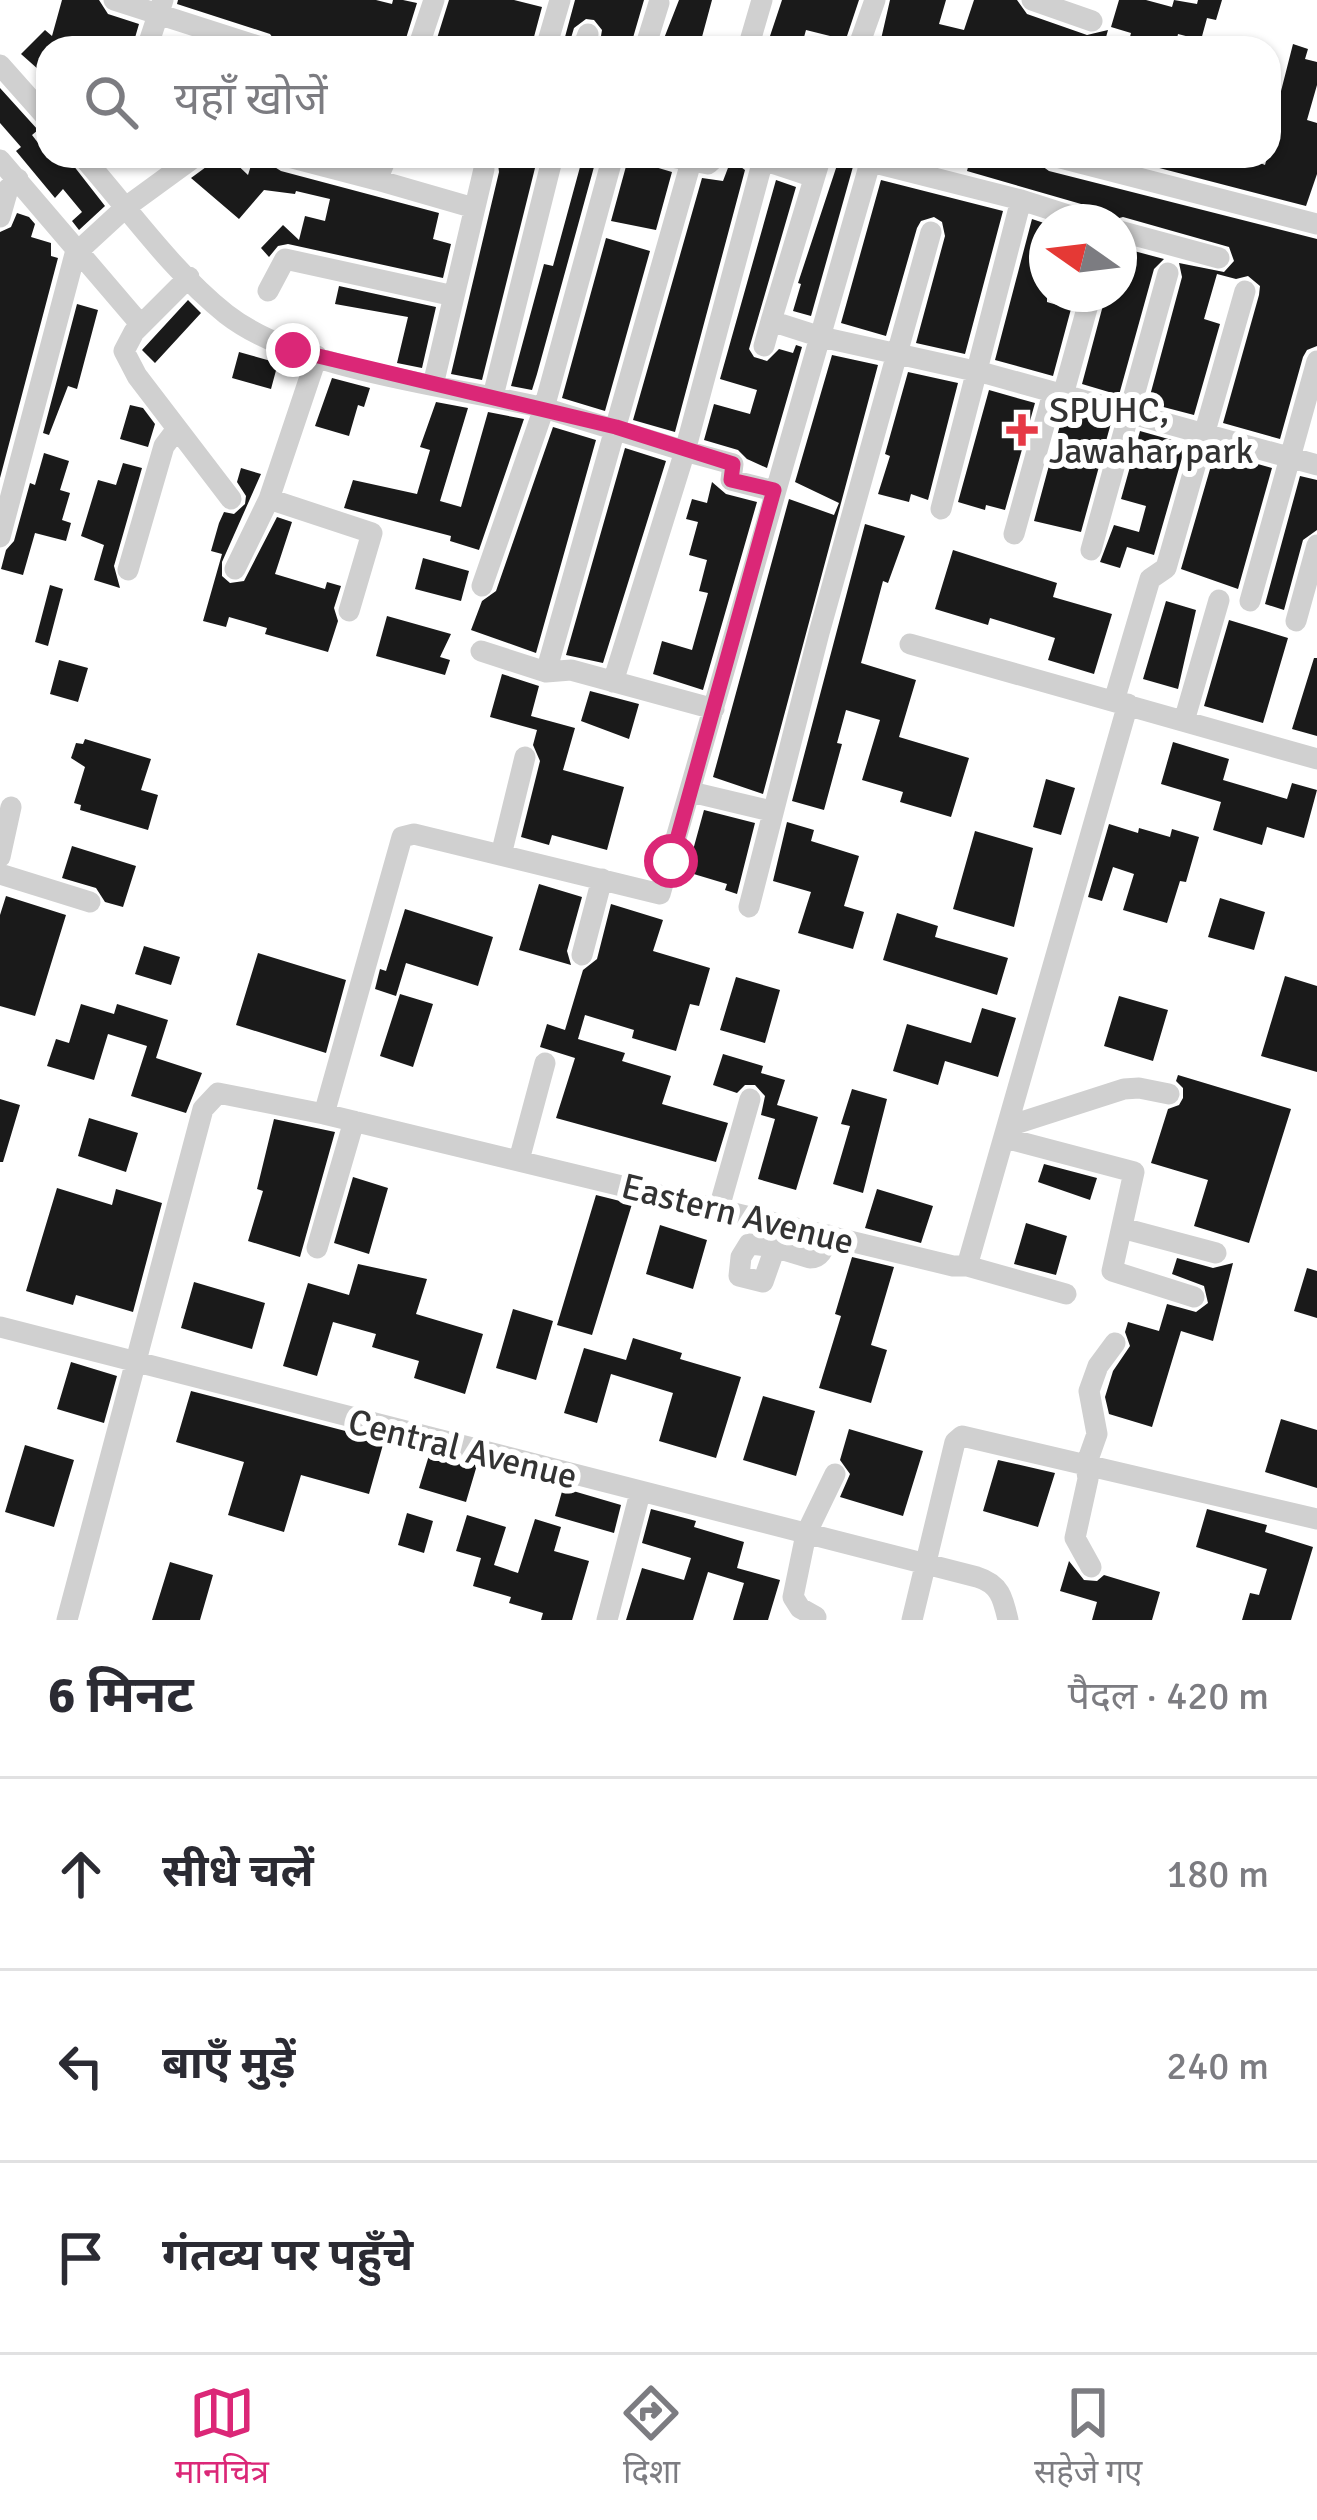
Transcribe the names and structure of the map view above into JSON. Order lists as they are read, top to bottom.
{
  "streets": {
    "street": ["Eastern Avenue", "Central Avenue"]
  },
  "crossings": [
    ["Eastern Avenue", "Central Avenue"]
  ],
  "places": {
    "health": ["SPUHC, Jawahar park"]
  },
  "north": "left",
  "page": {
    "search": "यहाँ खोजें",
    "heading": ["6 मिनट", "पैदल · 420 m"],
    "list": [
      ["सीधे चलें", "180 m"],
      ["बाएँ मुड़ें", "240 m"],
      "गंतव्य पर पहुँचे"
    ],
    "nav": ["मानचित्र", "दिशा", "सहेजे गए"]
  }
}
